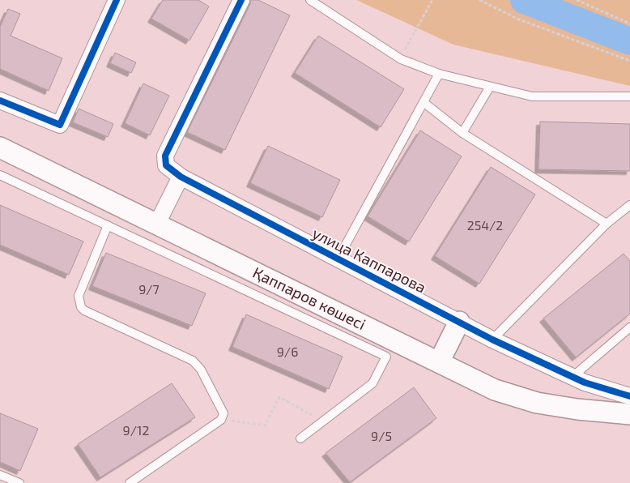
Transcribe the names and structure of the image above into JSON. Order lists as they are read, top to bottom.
{
  "streets": {
    "street": ["улица Каппарова", "Қаппаров көшесі"]
  },
  "house_numbers": [
    "254/2",
    "9/7",
    "9/6",
    "9/12",
    "9/5"
  ]
}
